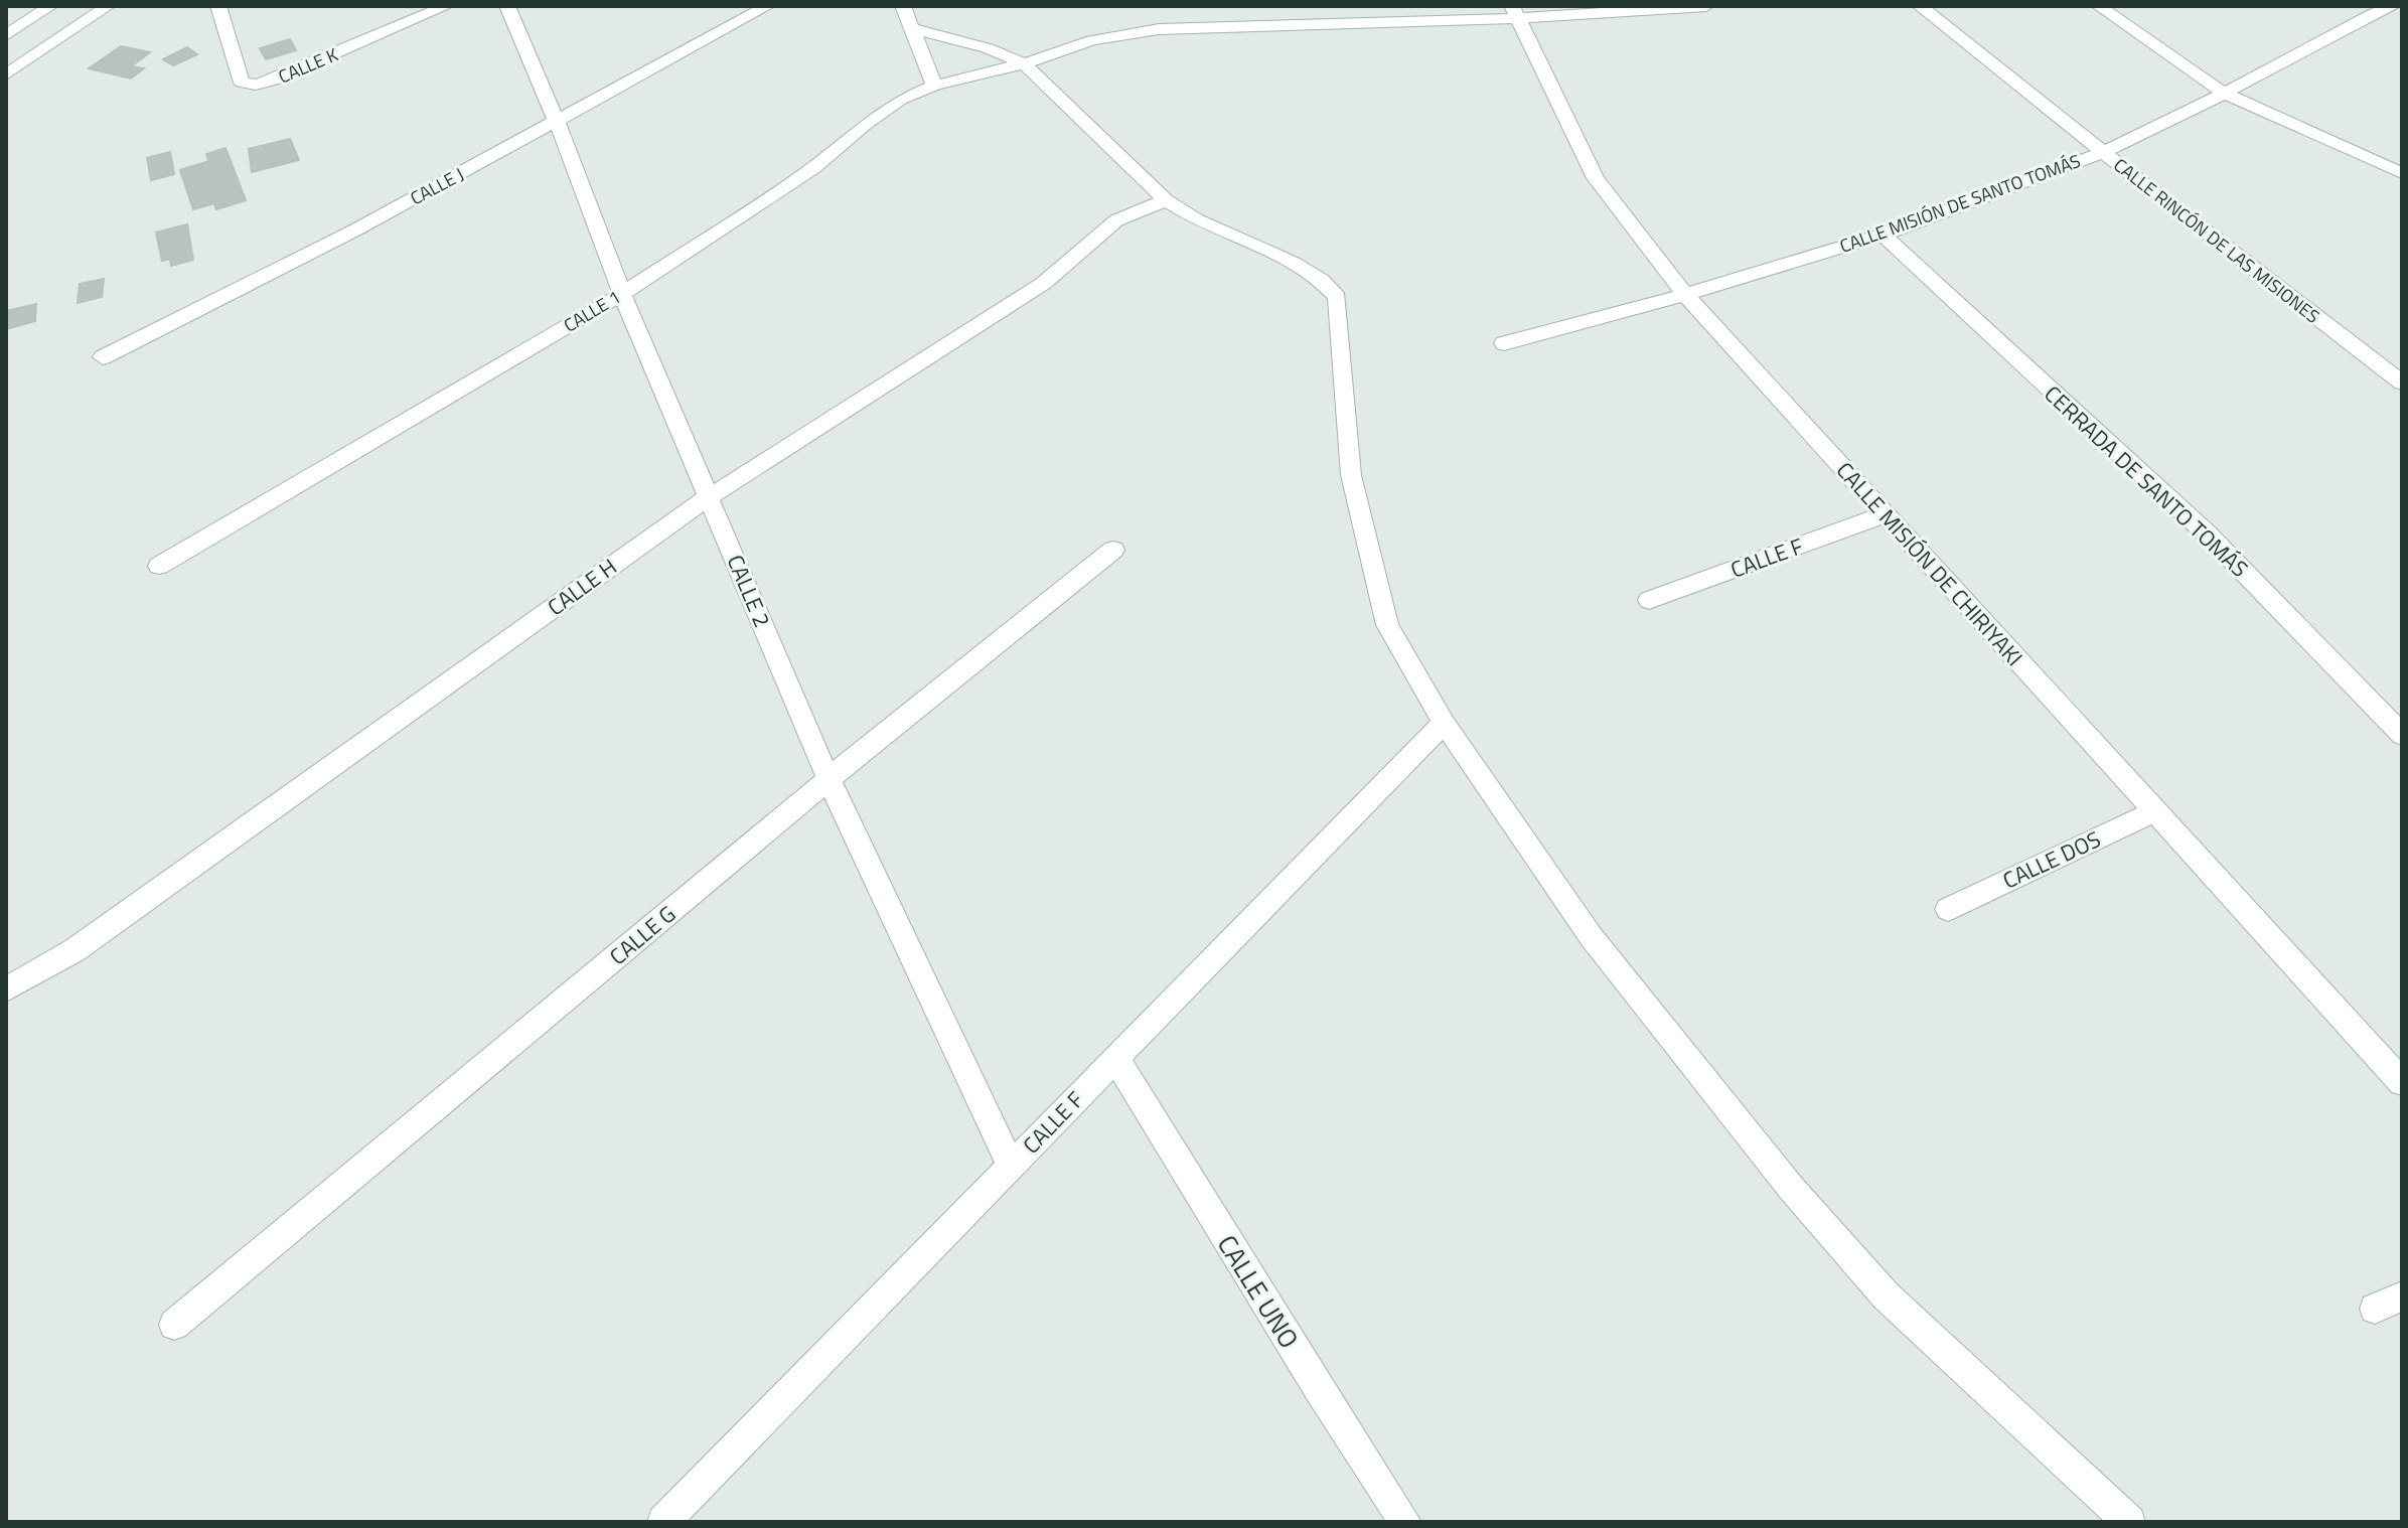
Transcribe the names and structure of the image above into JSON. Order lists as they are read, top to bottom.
{
  "streets": {
    "street": [
      "CALLE K",
      "CALLE J",
      "CALLE MISIÓN DE SANTO TOMÁS",
      "CALLE RINCÓN DE LAS MISIONES",
      "CALLE 1",
      "CERRADA DE SANTO TOMÁS",
      "CALLE F",
      "CALLE MISIÓN DE CHIRIYAKI",
      "CALLE H",
      "CALLE 2",
      "CALLE DOS",
      "CALLE G",
      "CALLE UNO"
    ]
  },
  "crossings": [
    ["CALLE J", "CALLE 2"],
    ["CALLE MISIÓN DE SANTO TOMÁS", "CALLE RINCÓN DE LAS MISIONES"],
    ["CALLE MISIÓN DE SANTO TOMÁS", "CERRADA DE SANTO TOMÁS"],
    ["CALLE MISIÓN DE SANTO TOMÁS", "CALLE MISIÓN DE CHIRIYAKI"],
    ["CALLE 1", "CALLE MISIÓN DE CHIRIYAKI"],
    ["CALLE 1", "CALLE 2"],
    ["CALLE F", "CALLE MISIÓN DE CHIRIYAKI"],
    ["CALLE F", "CALLE 2"],
    ["CALLE F", "CALLE UNO"],
    ["CALLE MISIÓN DE CHIRIYAKI", "CALLE DOS"],
    ["CALLE H", "CALLE 2"],
    ["CALLE 2", "CALLE G"]
  ]
}
